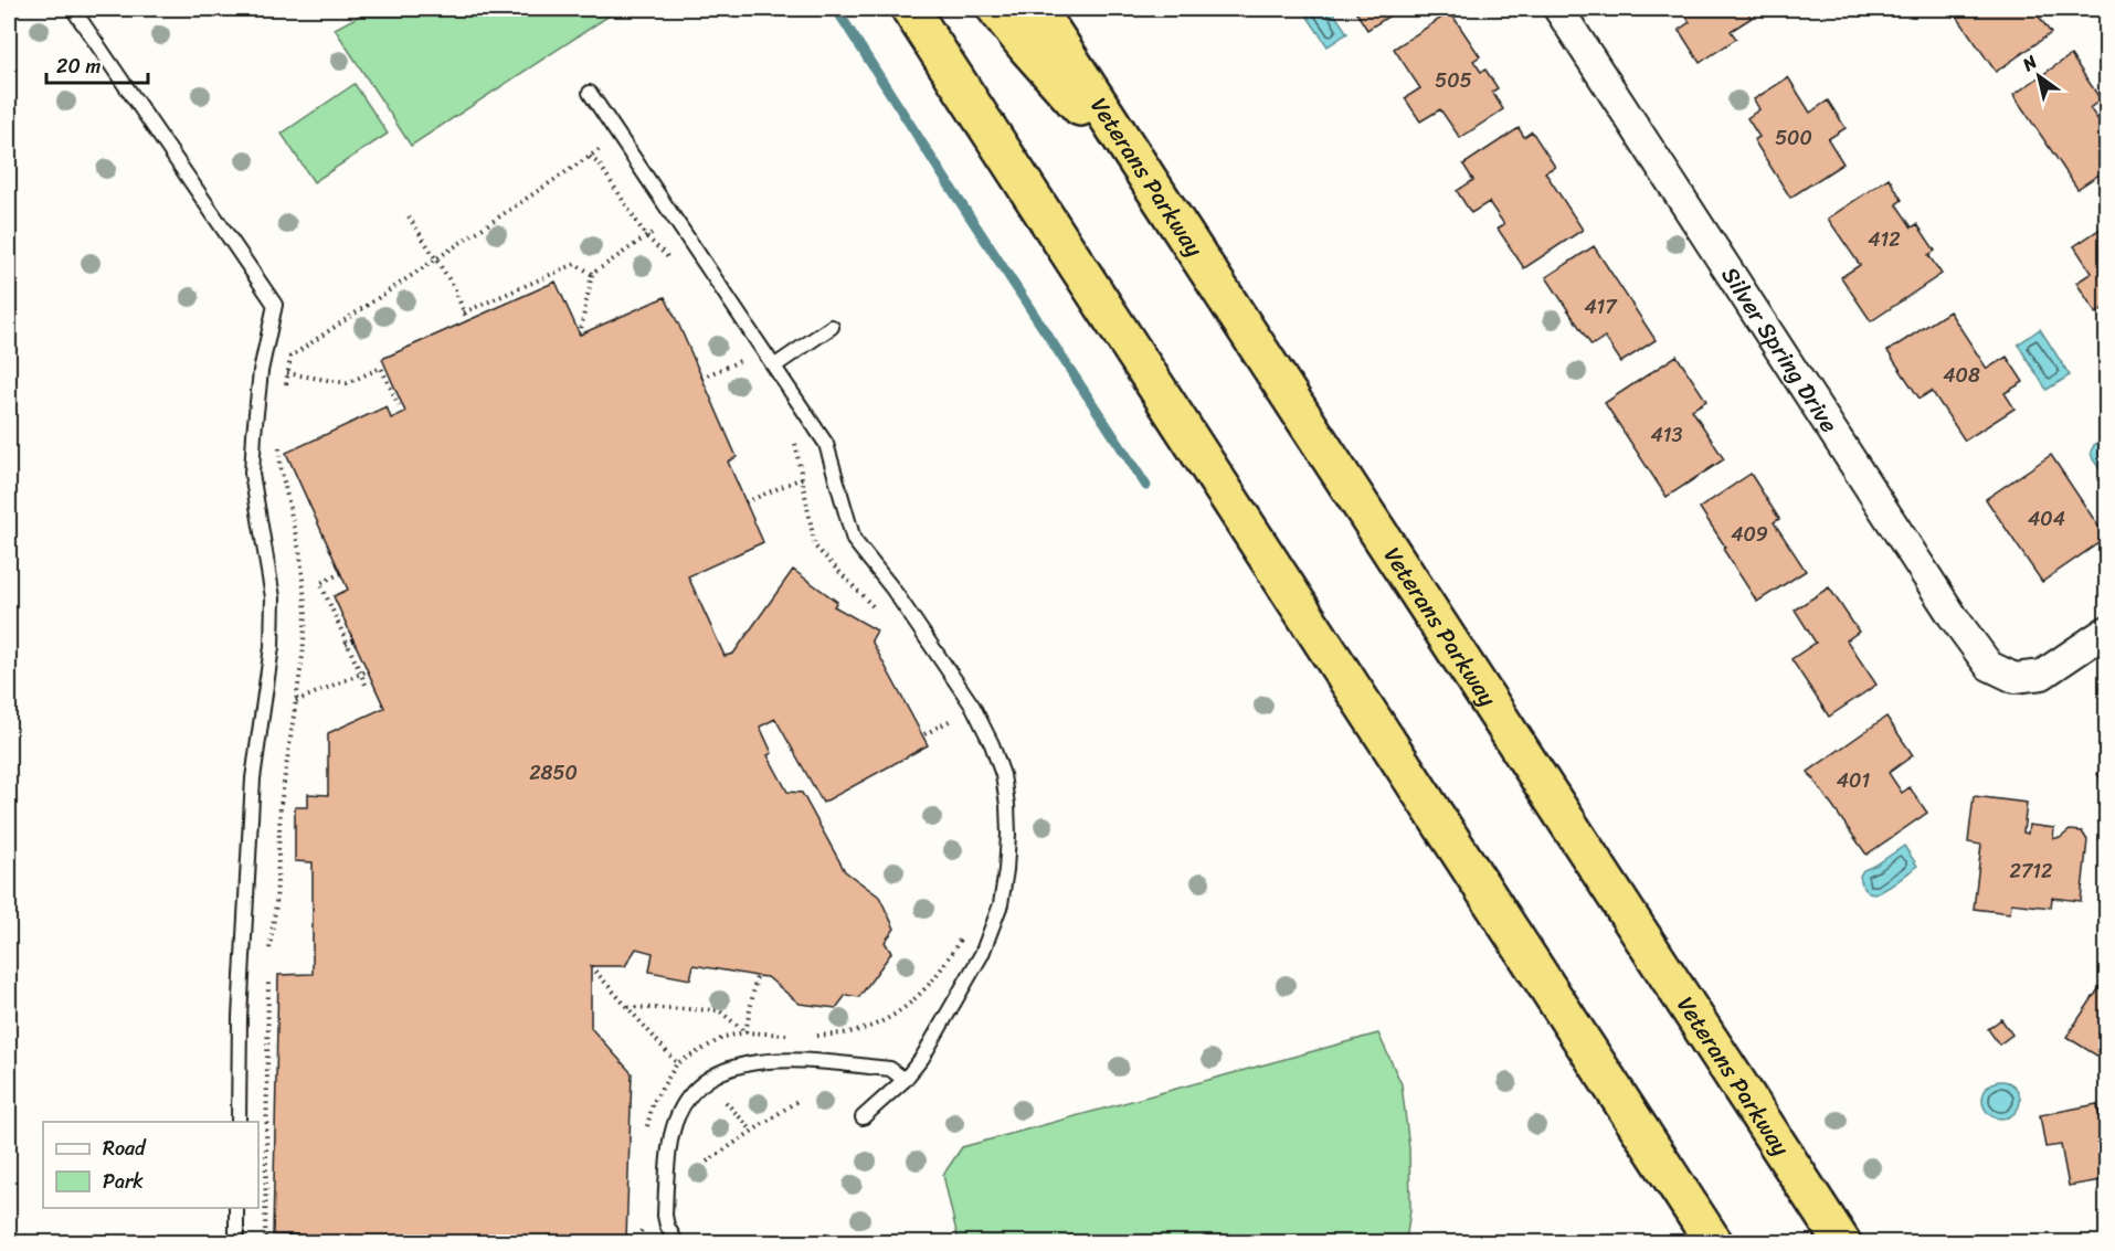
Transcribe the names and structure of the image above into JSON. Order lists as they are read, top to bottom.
{
  "streets": {
    "highway": ["Veterans Parkway"],
    "street": ["Silver Spring Drive"]
  },
  "house_numbers": [
    "505",
    "500",
    "412",
    "417",
    "408",
    "413",
    "404",
    "409",
    "2850",
    "401",
    "2712"
  ],
  "legend": ["Road", "Park"],
  "scale_bar": "20 m",
  "north": "top left"
}
